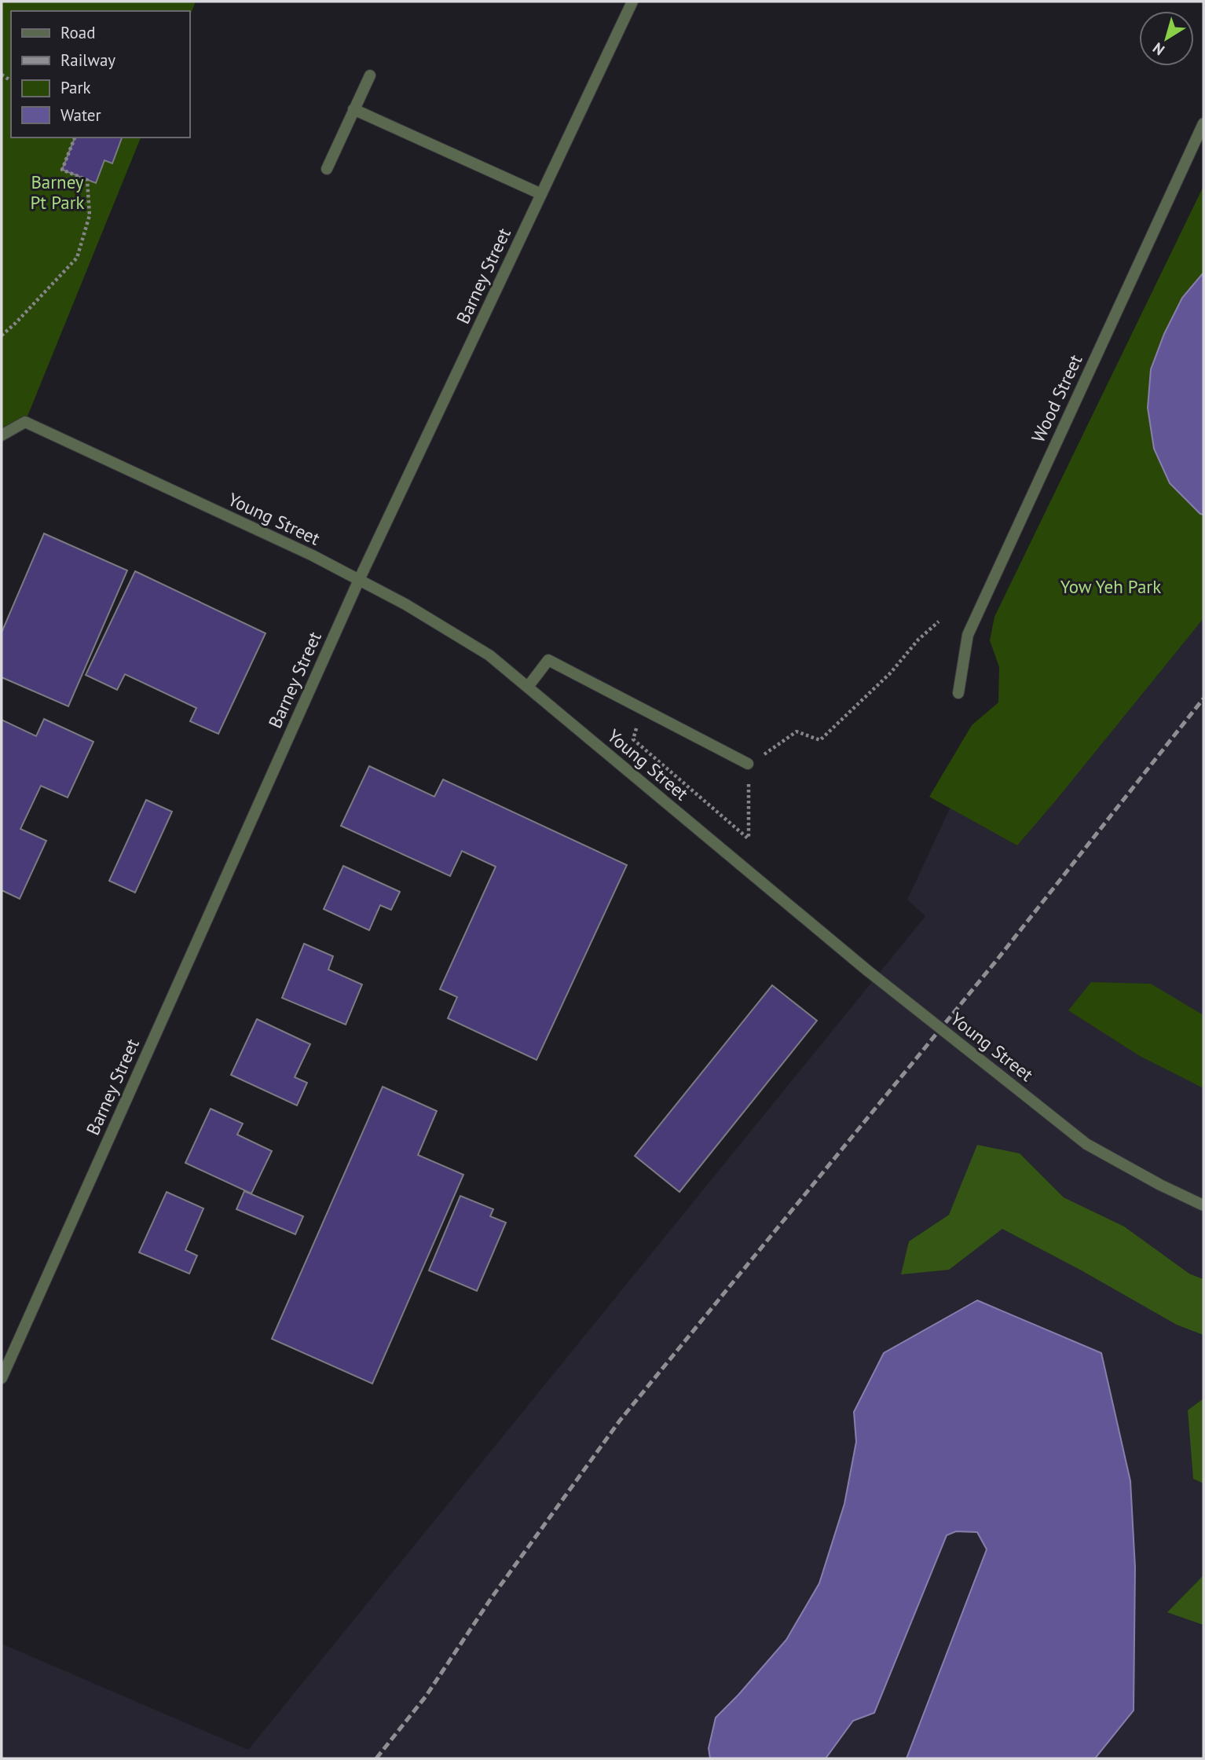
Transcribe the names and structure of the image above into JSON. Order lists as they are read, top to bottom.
{
  "streets": {
    "street": ["Barney Street", "Wood Street", "Young Street"]
  },
  "crossings": [
    ["Barney Street", "Young Street"]
  ],
  "parks": ["Barney Pt Park", "Yow Yeh Park"],
  "legend": [
    "Road",
    "Railway",
    "Park",
    "Water"
  ],
  "north": "bottom left"
}
